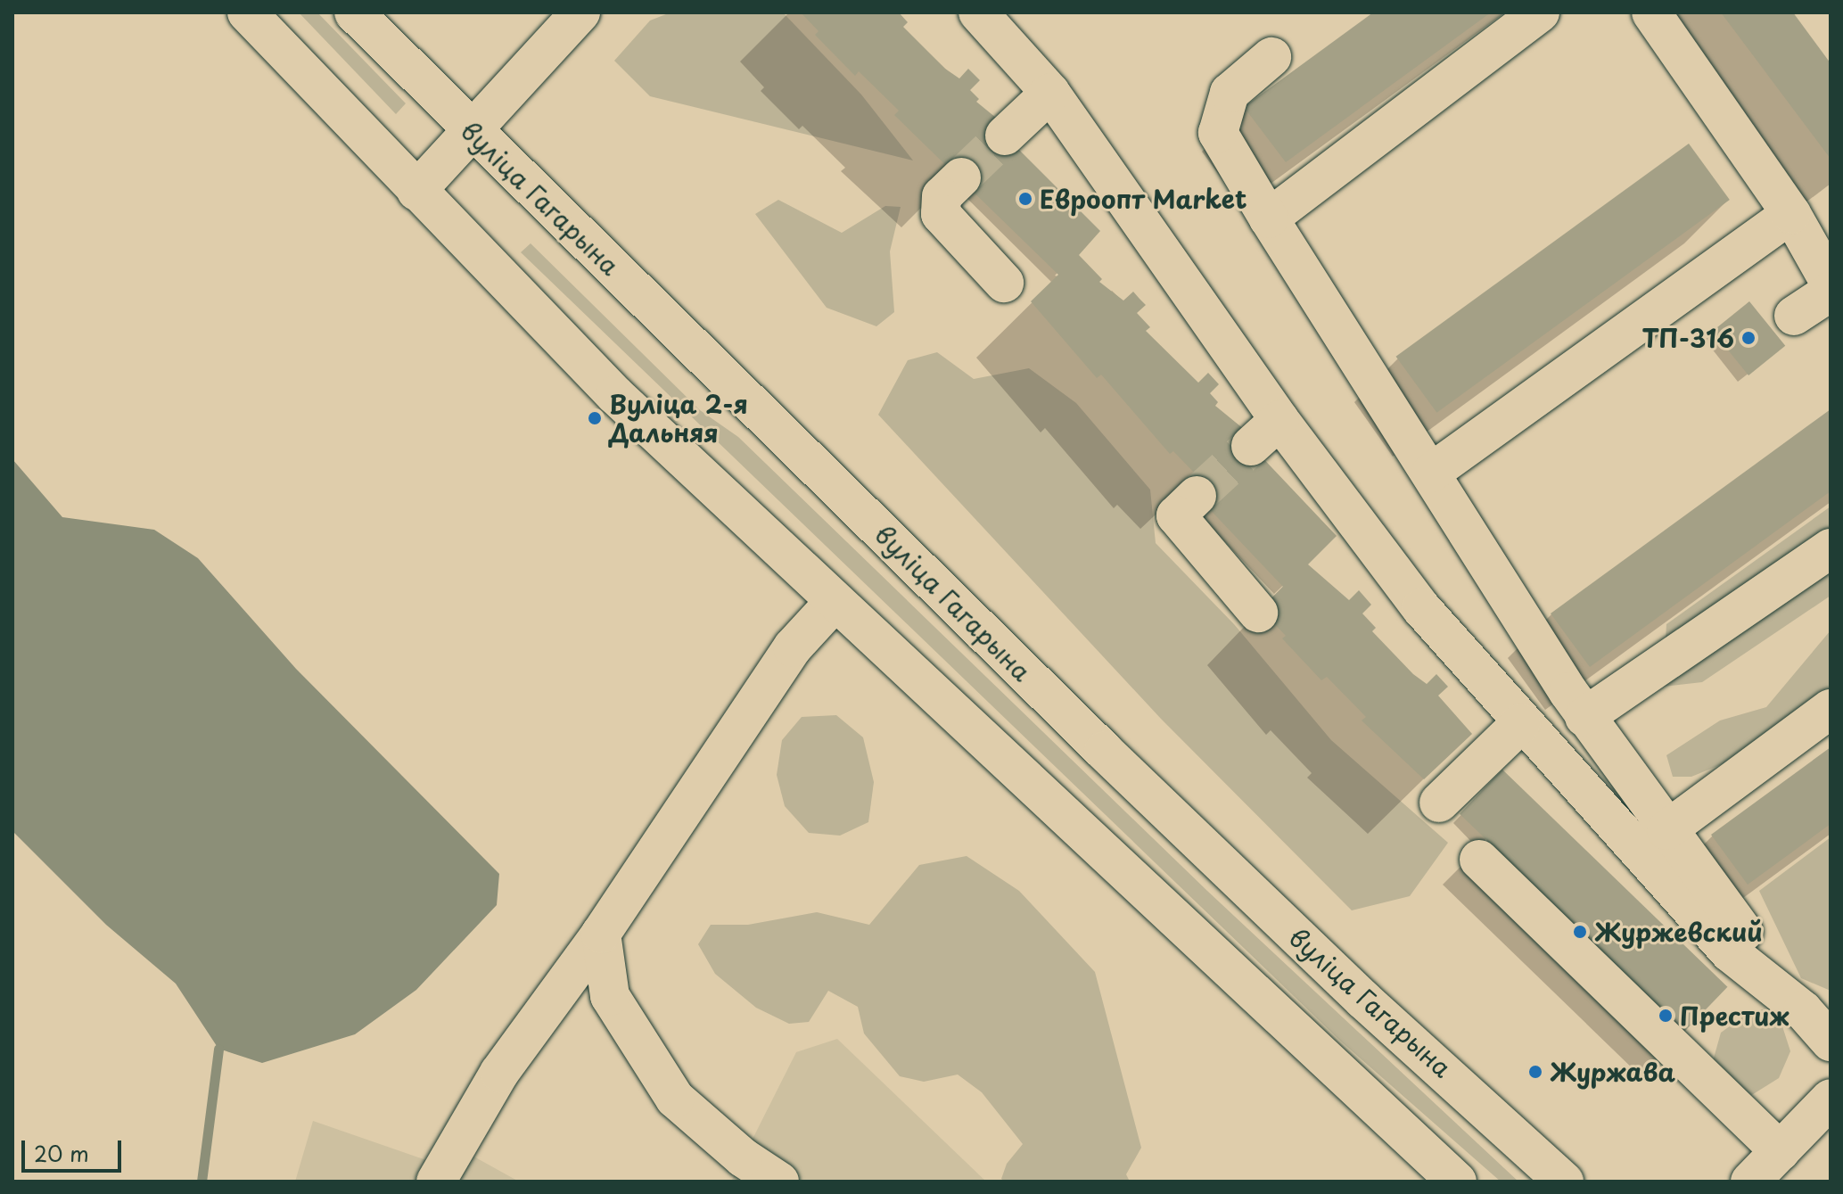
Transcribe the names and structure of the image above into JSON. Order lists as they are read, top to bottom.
{
  "streets": {
    "main road": ["вуліца Гагарына"]
  },
  "places": [
    "Евроопт Market",
    "ТП-316",
    "Вуліца 2-я Дальняя",
    "Журжевский",
    "Престиж",
    "Журжава"
  ],
  "scale_bar": "20 m"
}
